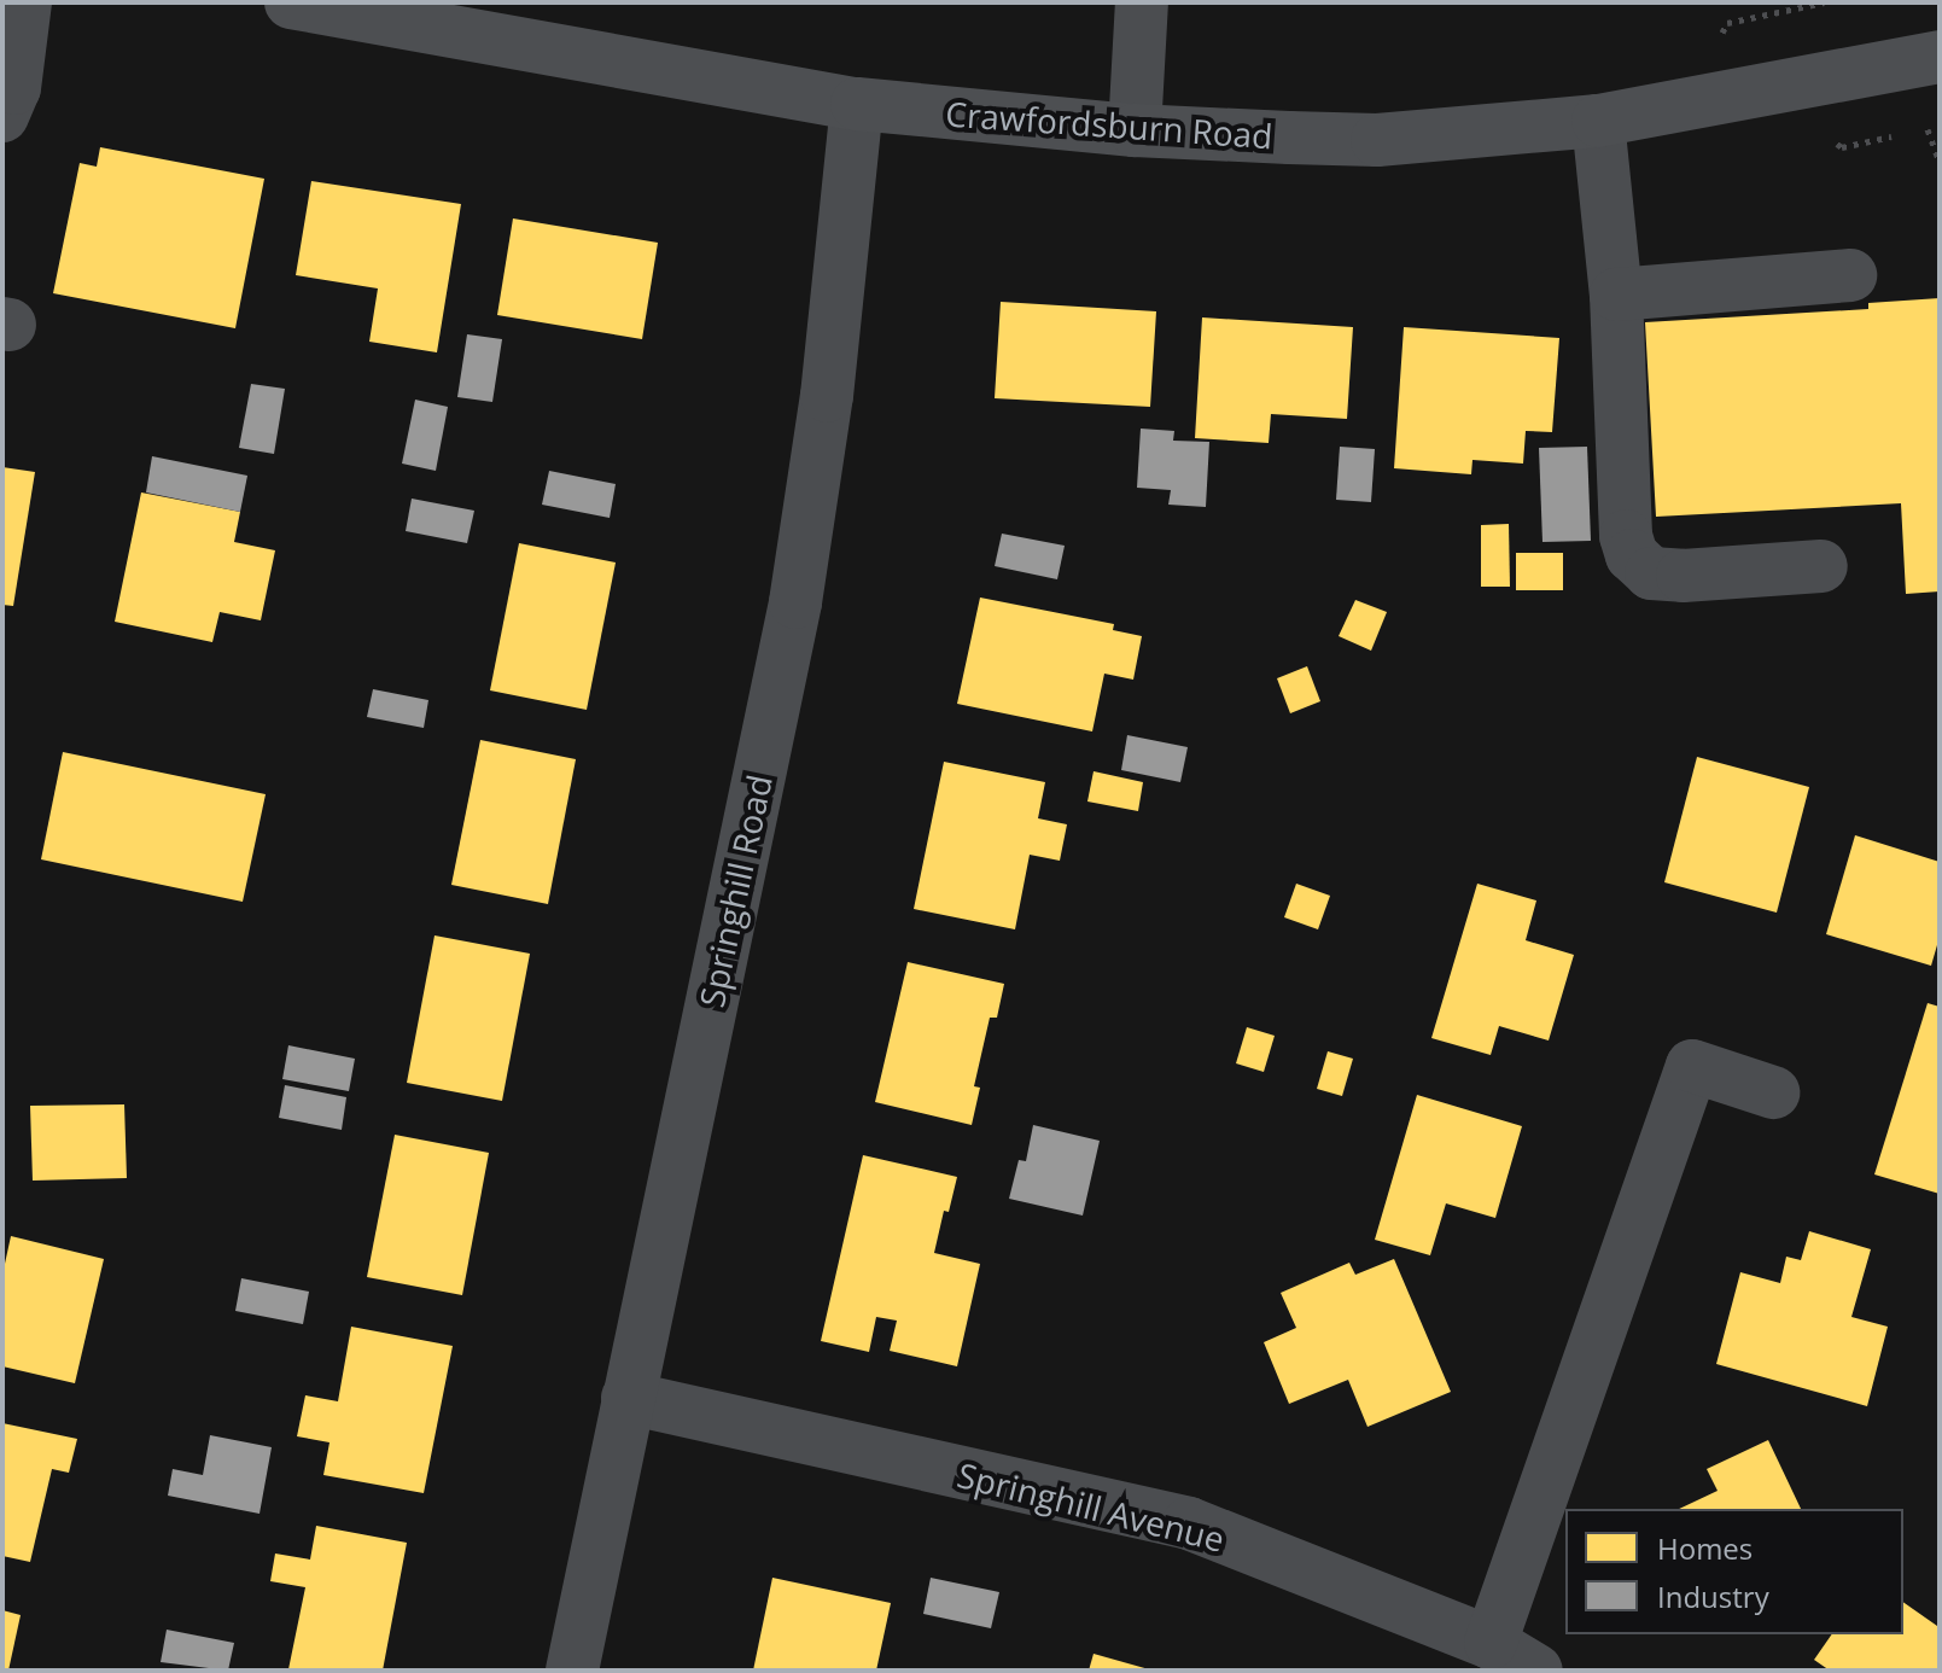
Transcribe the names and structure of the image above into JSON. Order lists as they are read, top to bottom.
{
  "streets": {
    "main road": ["Crawfordsburn Road"],
    "street": ["Springhill Road", "Springhill Avenue"]
  },
  "crossings": [
    ["Crawfordsburn Road", "Springhill Road"],
    ["Springhill Road", "Springhill Avenue"]
  ],
  "legend": ["Homes", "Industry"]
}
